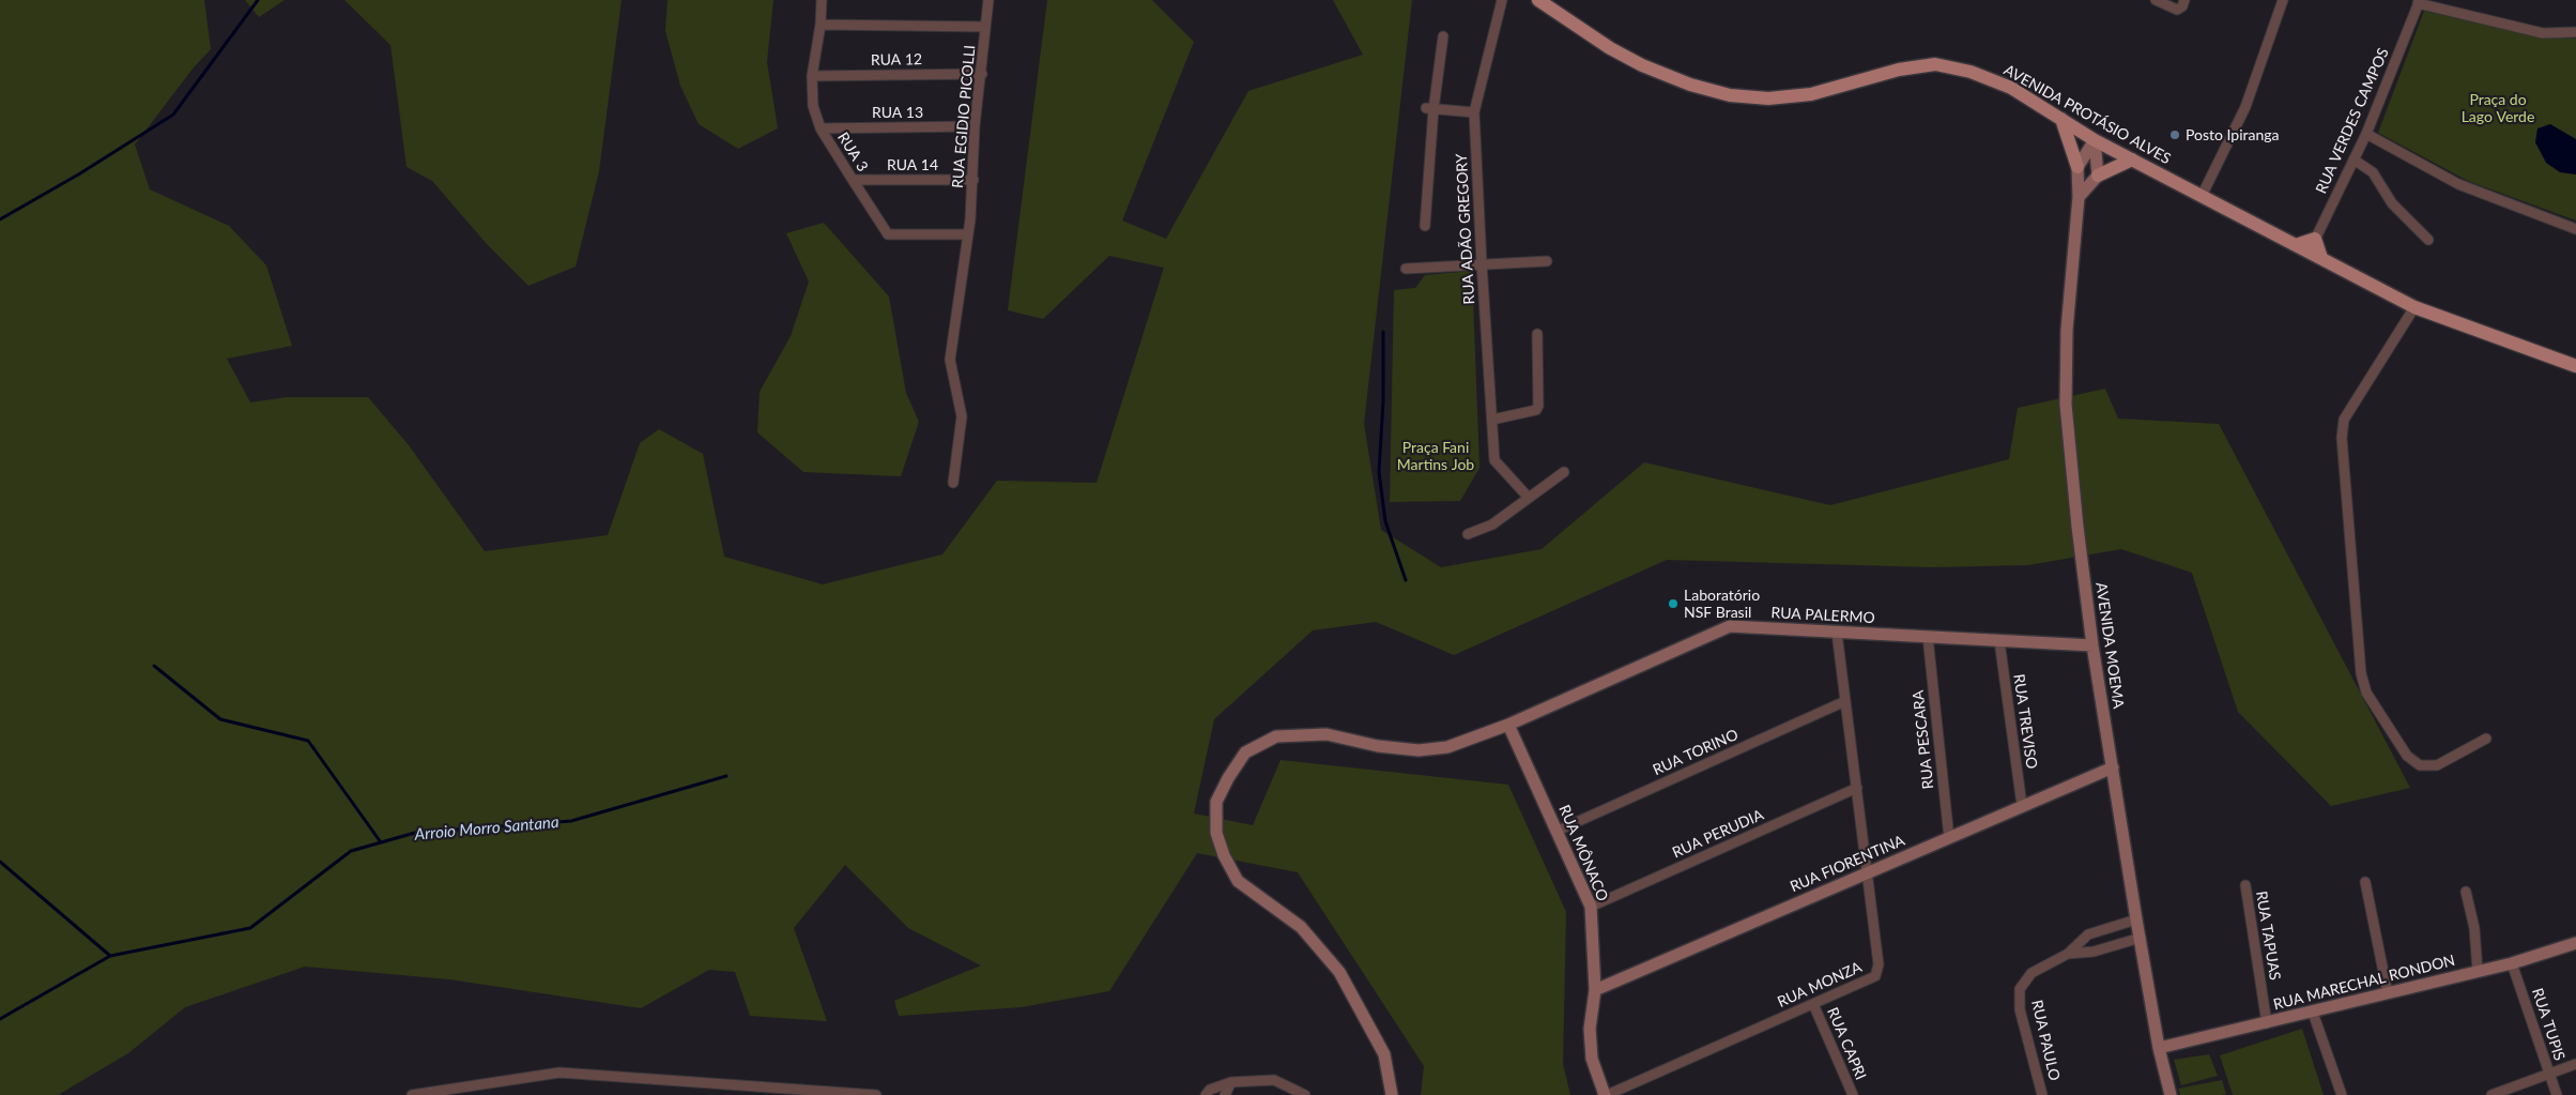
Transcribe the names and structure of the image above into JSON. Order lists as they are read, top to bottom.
{
  "streets": {
    "main road": [
      "AVENIDA PROTÁSIO ALVES",
      "RUA PALERMO",
      "AVENIDA MOEMA",
      "RUA MÔNACO",
      "RUA FIORENTINA",
      "RUA MARECHAL RONDON"
    ],
    "street": [
      "RUA 12",
      "RUA 13",
      "RUA EGIDIO PICOLLI",
      "RUA VERDES CAMPOS",
      "RUA 3",
      "RUA 14",
      "RUA ADÃO GREGORY",
      "RUA TREVISO",
      "RUA PESCARA",
      "RUA TORINO",
      "RUA PERUDIA",
      "RUA TAPUAS",
      "RUA MONZA",
      "RUA TUPIS",
      "RUA PAULO",
      "RUA CAPRI"
    ]
  },
  "crossings": [
    ["RUA 12", "RUA EGIDIO PICOLLI"],
    ["RUA 12", "RUA 3"],
    ["RUA 13", "RUA EGIDIO PICOLLI"],
    ["RUA 13", "RUA 3"],
    ["RUA EGIDIO PICOLLI", "RUA 3"],
    ["RUA EGIDIO PICOLLI", "RUA 14"],
    ["RUA 3", "RUA 14"],
    ["RUA PALERMO", "AVENIDA MOEMA"],
    ["RUA PALERMO", "RUA TREVISO"],
    ["RUA PALERMO", "RUA PESCARA"],
    ["RUA PALERMO", "RUA MÔNACO"],
    ["RUA PALERMO", "RUA MONZA"],
    ["AVENIDA MOEMA", "RUA FIORENTINA"],
    ["AVENIDA MOEMA", "RUA MARECHAL RONDON"],
    ["AVENIDA MOEMA", "RUA PAULO"],
    ["RUA TREVISO", "RUA FIORENTINA"],
    ["RUA PESCARA", "RUA FIORENTINA"],
    ["RUA TORINO", "RUA MÔNACO"],
    ["RUA TORINO", "RUA MONZA"],
    ["RUA PERUDIA", "RUA MÔNACO"],
    ["RUA PERUDIA", "RUA MONZA"],
    ["RUA MÔNACO", "RUA FIORENTINA"],
    ["RUA MÔNACO", "RUA MONZA"],
    ["RUA FIORENTINA", "RUA MONZA"],
    ["RUA TAPUAS", "RUA MARECHAL RONDON"],
    ["RUA MARECHAL RONDON", "RUA TUPIS"],
    ["RUA MONZA", "RUA CAPRI"]
  ],
  "water": ["Arroio Morro Santana"],
  "parks": ["Praça do Lago Verde", "Praça Fani Martins Job"],
  "places": ["Posto Ipiranga", "Laboratório NSF Brasil"]
}
